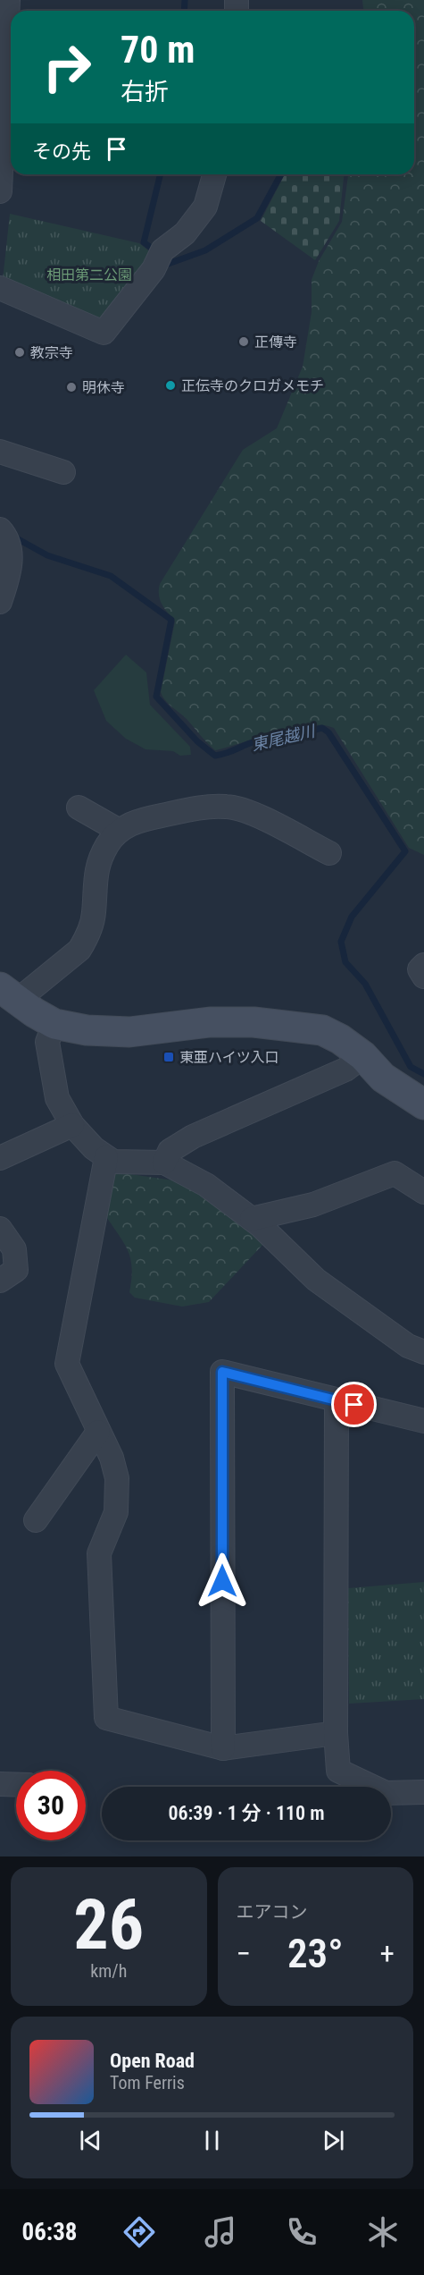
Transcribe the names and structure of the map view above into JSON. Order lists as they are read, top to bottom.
{
  "water": ["東尾越川"],
  "parks": ["相田第二公園"],
  "places": {
    "other": [
      "正傳寺",
      "教宗寺",
      "正伝寺のクロガメモチ",
      "明休寺"
    ],
    "transit": ["東亜ハイツ入口"]
  },
  "page": {
    "turn": ["70 m", "右折"],
    "then": "その先",
    "limit": "30",
    "trip": "06:39 · 1 分 · 110 m",
    "tile": [
      ["26", "km/h"],
      "エアコン"
    ],
    "heat": ["−", "23°", "+"],
    "song": ["Open Road", "Tom Ferris"],
    "tabs": "06:38"
  }
}
